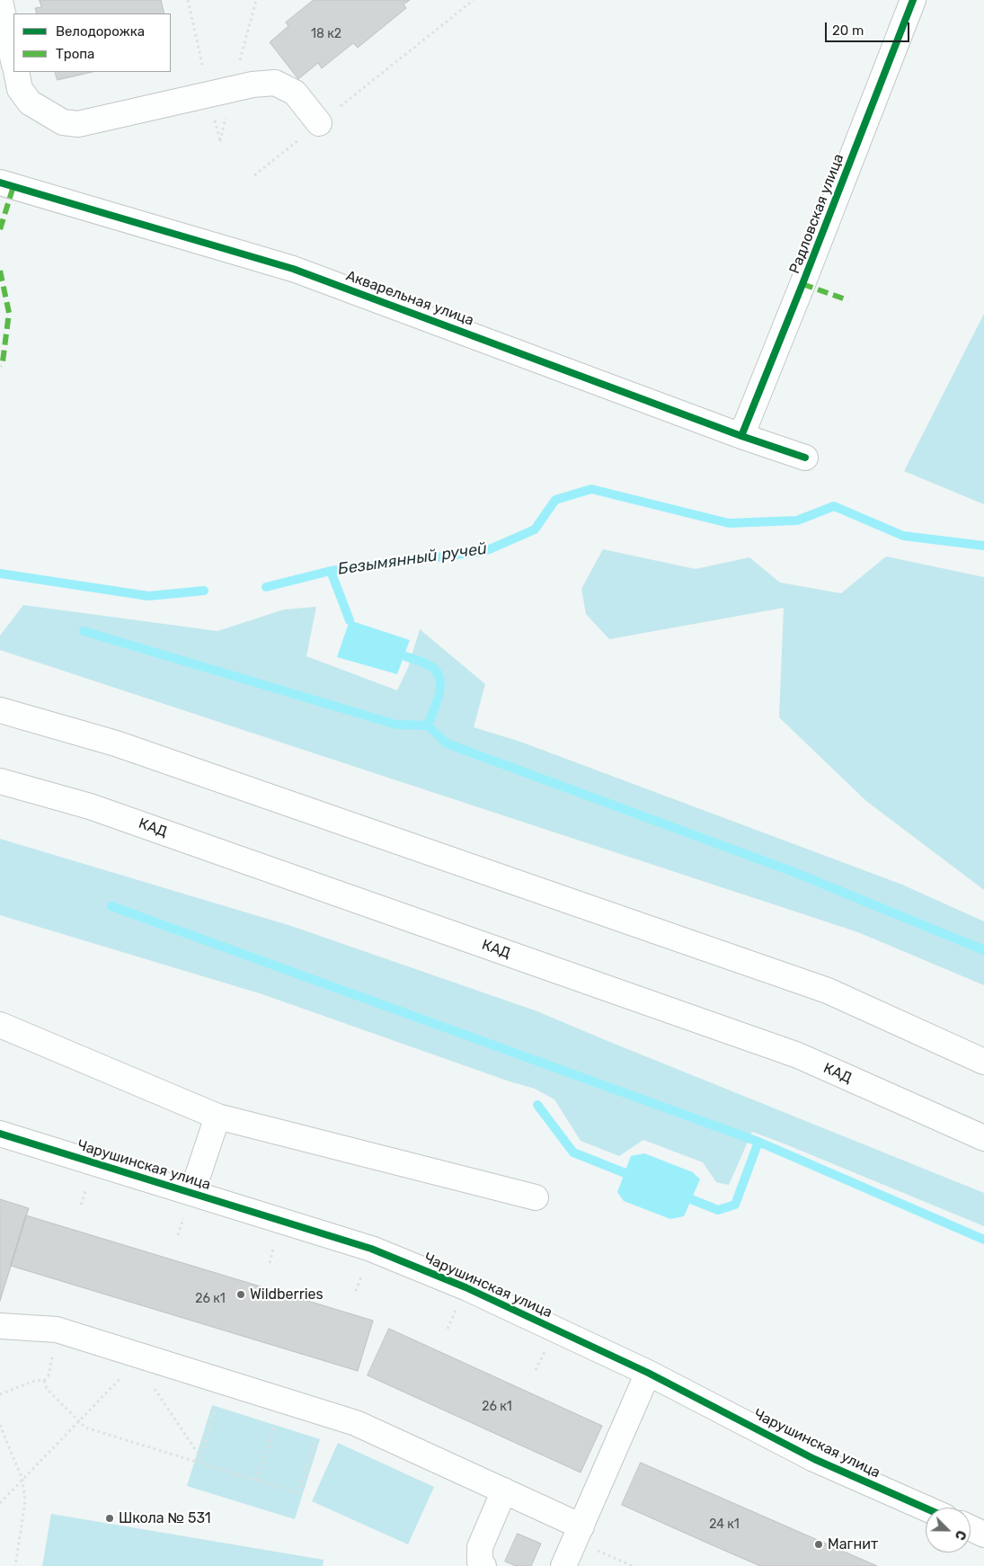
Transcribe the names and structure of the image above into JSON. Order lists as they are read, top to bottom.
{
  "streets": {
    "main road": [
      "Радловская улица",
      "Акварельная улица",
      "КАД",
      "Чарушинская улица"
    ]
  },
  "crossings": [
    ["Радловская улица", "Акварельная улица"]
  ],
  "water": ["Безымянный ручей"],
  "places": ["Wildberries", "Школа № 531", "Магнит"],
  "house_numbers": [
    "18 к2",
    "26 к1",
    "26 к1",
    "24 к1"
  ],
  "legend": ["Велодорожка", "Тропа"],
  "scale_bar": "20 m",
  "north": "bottom right"
}
